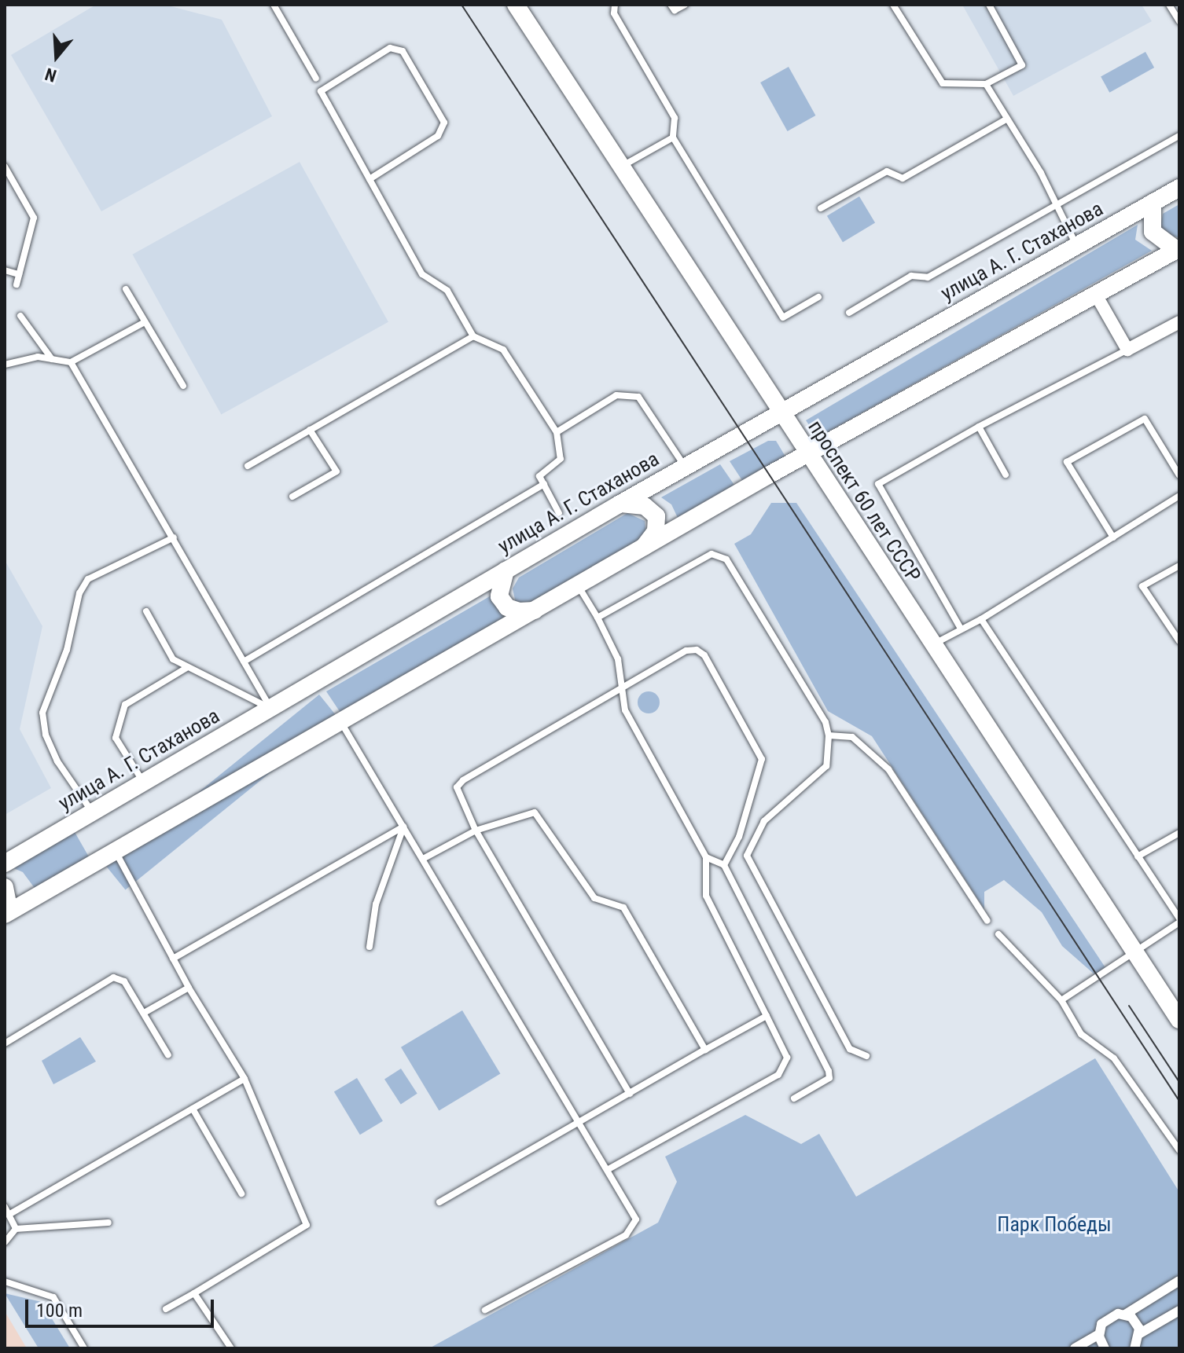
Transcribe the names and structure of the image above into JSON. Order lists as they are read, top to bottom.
{
  "streets": {
    "main road": ["улица А. Г. Стаханова", "проспект 60 лет СССР"]
  },
  "crossings": [
    ["улица А. Г. Стаханова", "проспект 60 лет СССР"]
  ],
  "parks": ["Парк Победы"],
  "scale_bar": "100 m",
  "north": "bottom"
}
